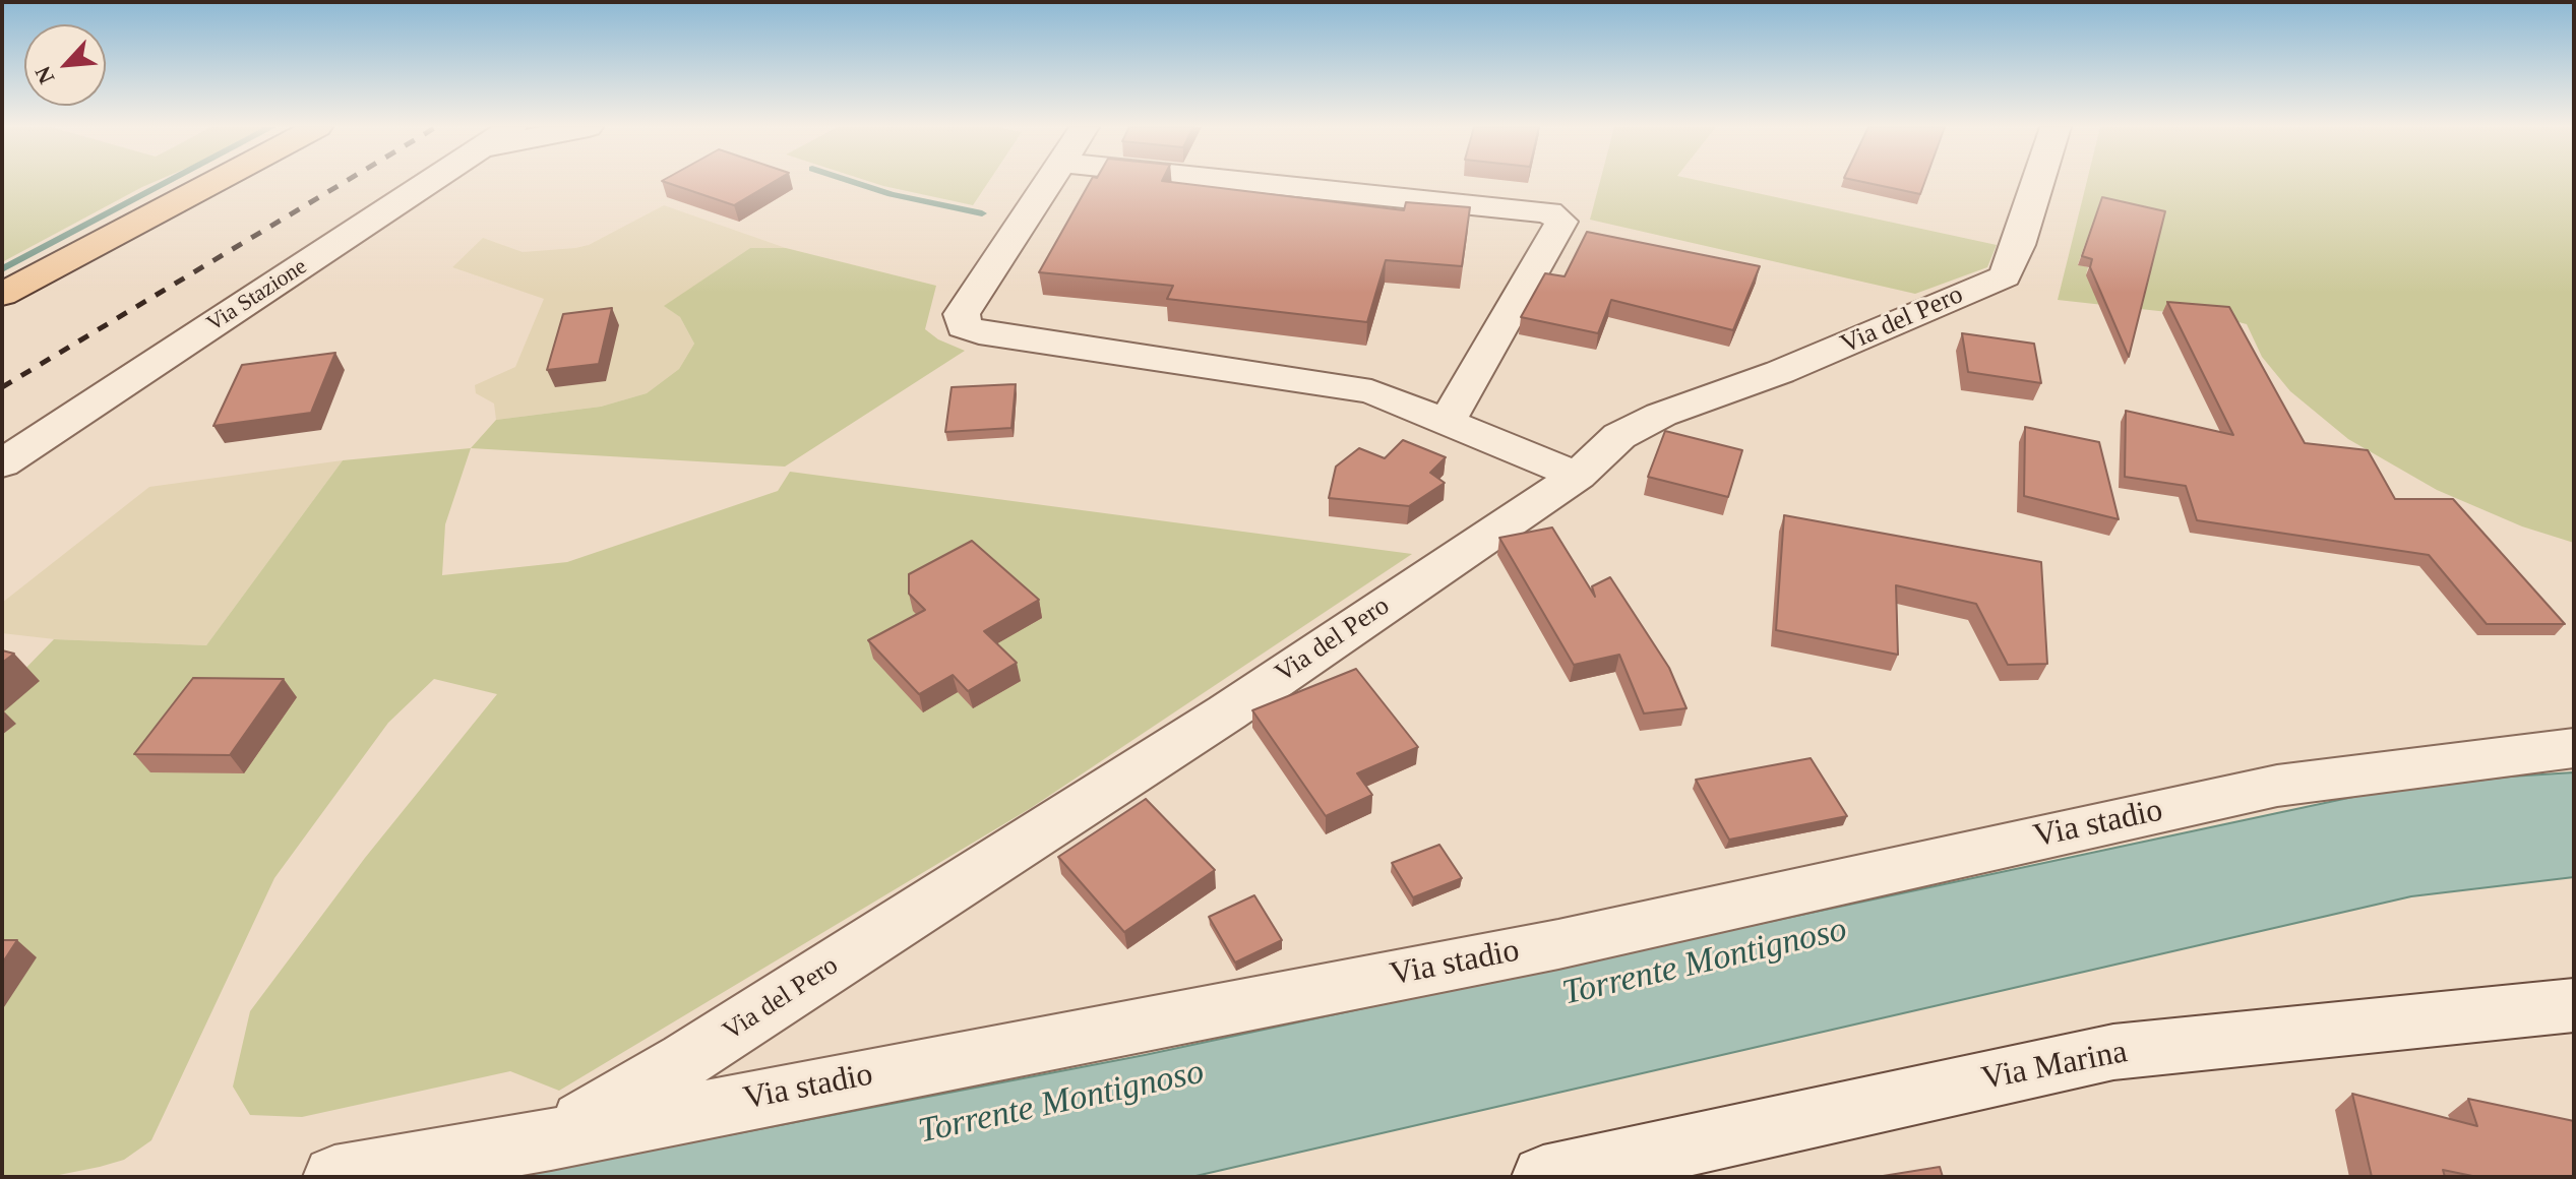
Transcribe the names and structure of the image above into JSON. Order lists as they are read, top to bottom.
{
  "streets": {
    "street": [
      "Via Stazione",
      "Via del Pero",
      "Via stadio",
      "Via Marina"
    ]
  },
  "crossings": [
    ["Via del Pero", "Via stadio"]
  ],
  "water": ["Torrente Montignoso"],
  "north": "bottom left"
}
